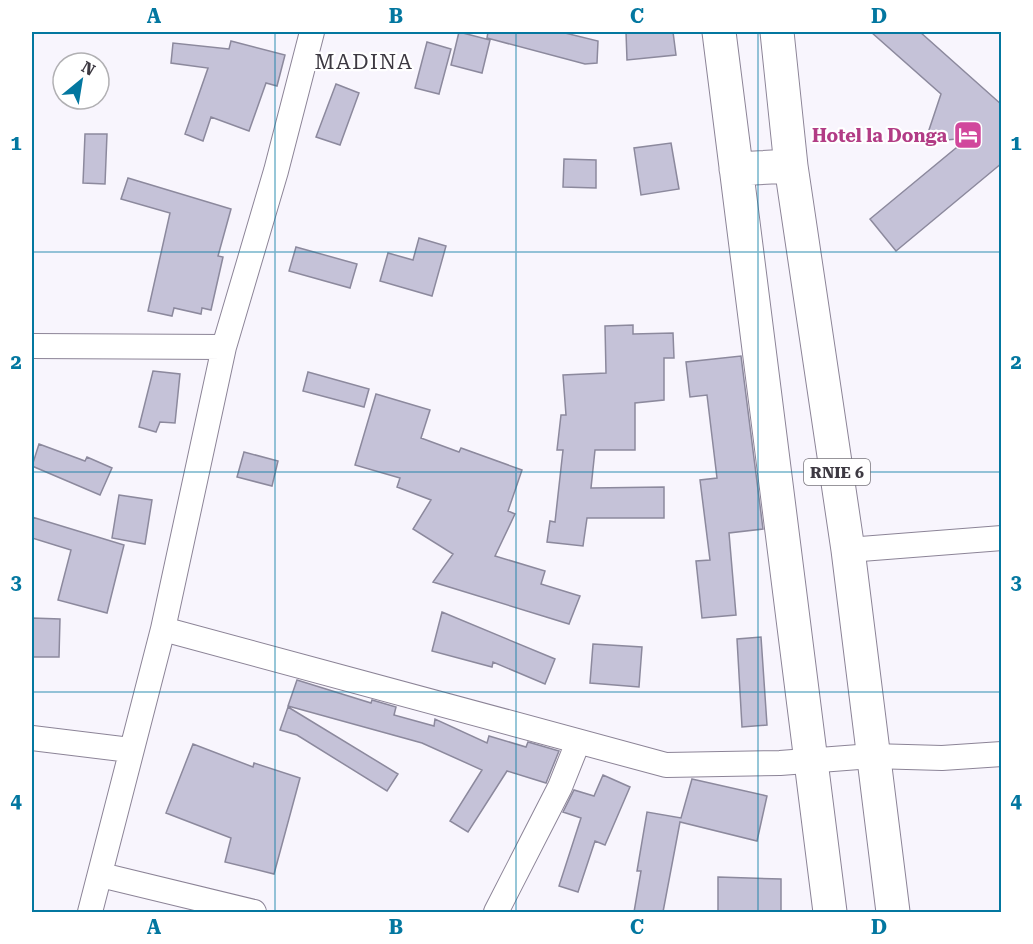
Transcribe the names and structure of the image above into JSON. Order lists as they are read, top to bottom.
{
  "streets": {
    "main road": ["RNIE 6"]
  },
  "districts": ["MADINA"],
  "places": {
    "hotel": ["Hotel la Donga"]
  },
  "north": "top right",
  "grid": {
    "columns": [
      "A",
      "B",
      "C",
      "D"
    ],
    "rows": [
      "1",
      "2",
      "3",
      "4"
    ]
  }
}
